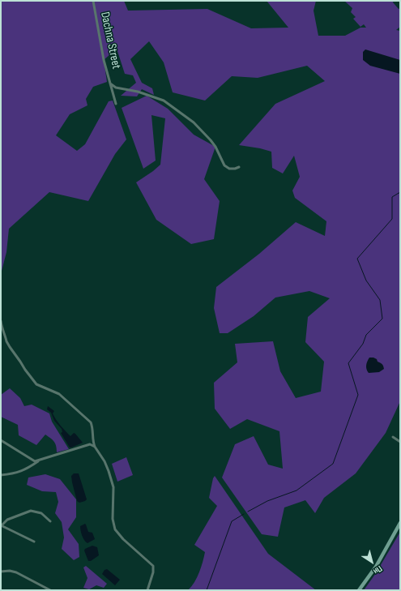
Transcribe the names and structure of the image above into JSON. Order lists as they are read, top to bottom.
{
  "streets": {
    "street": ["Dachna Street"]
  },
  "north": "bottom right"
}
